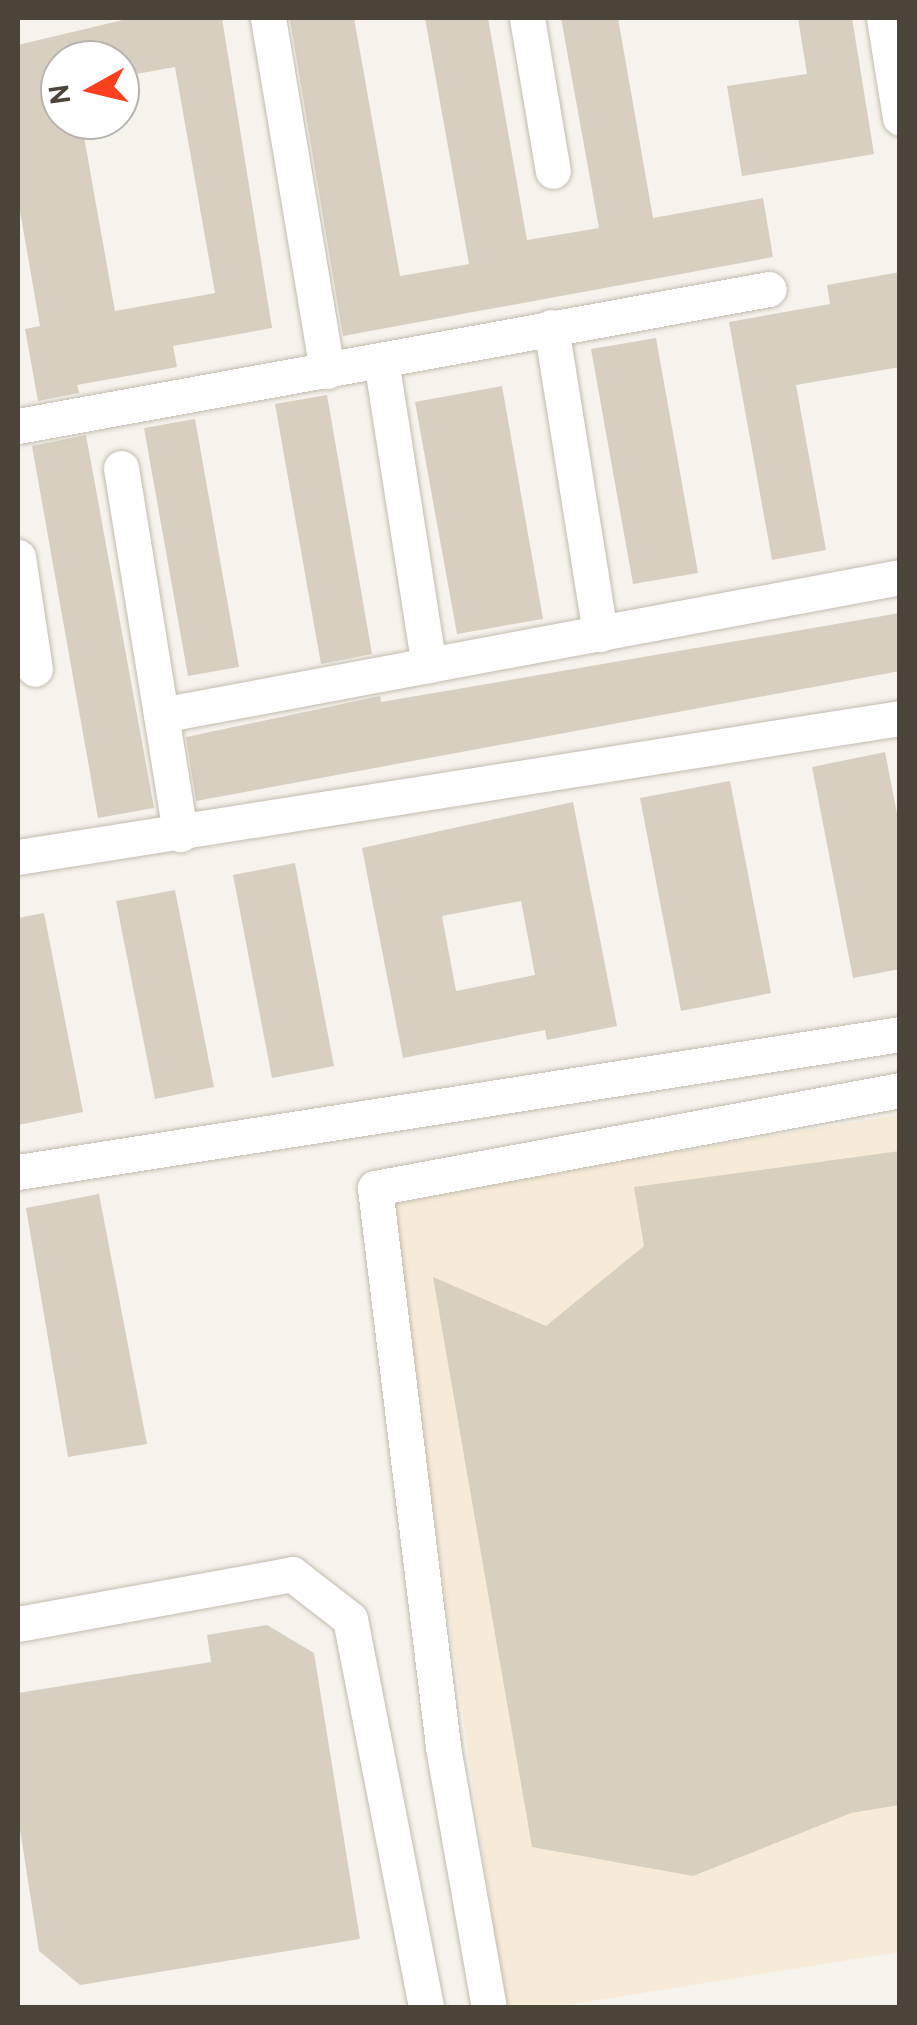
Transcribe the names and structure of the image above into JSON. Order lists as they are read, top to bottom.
{
  "north": "left"
}
